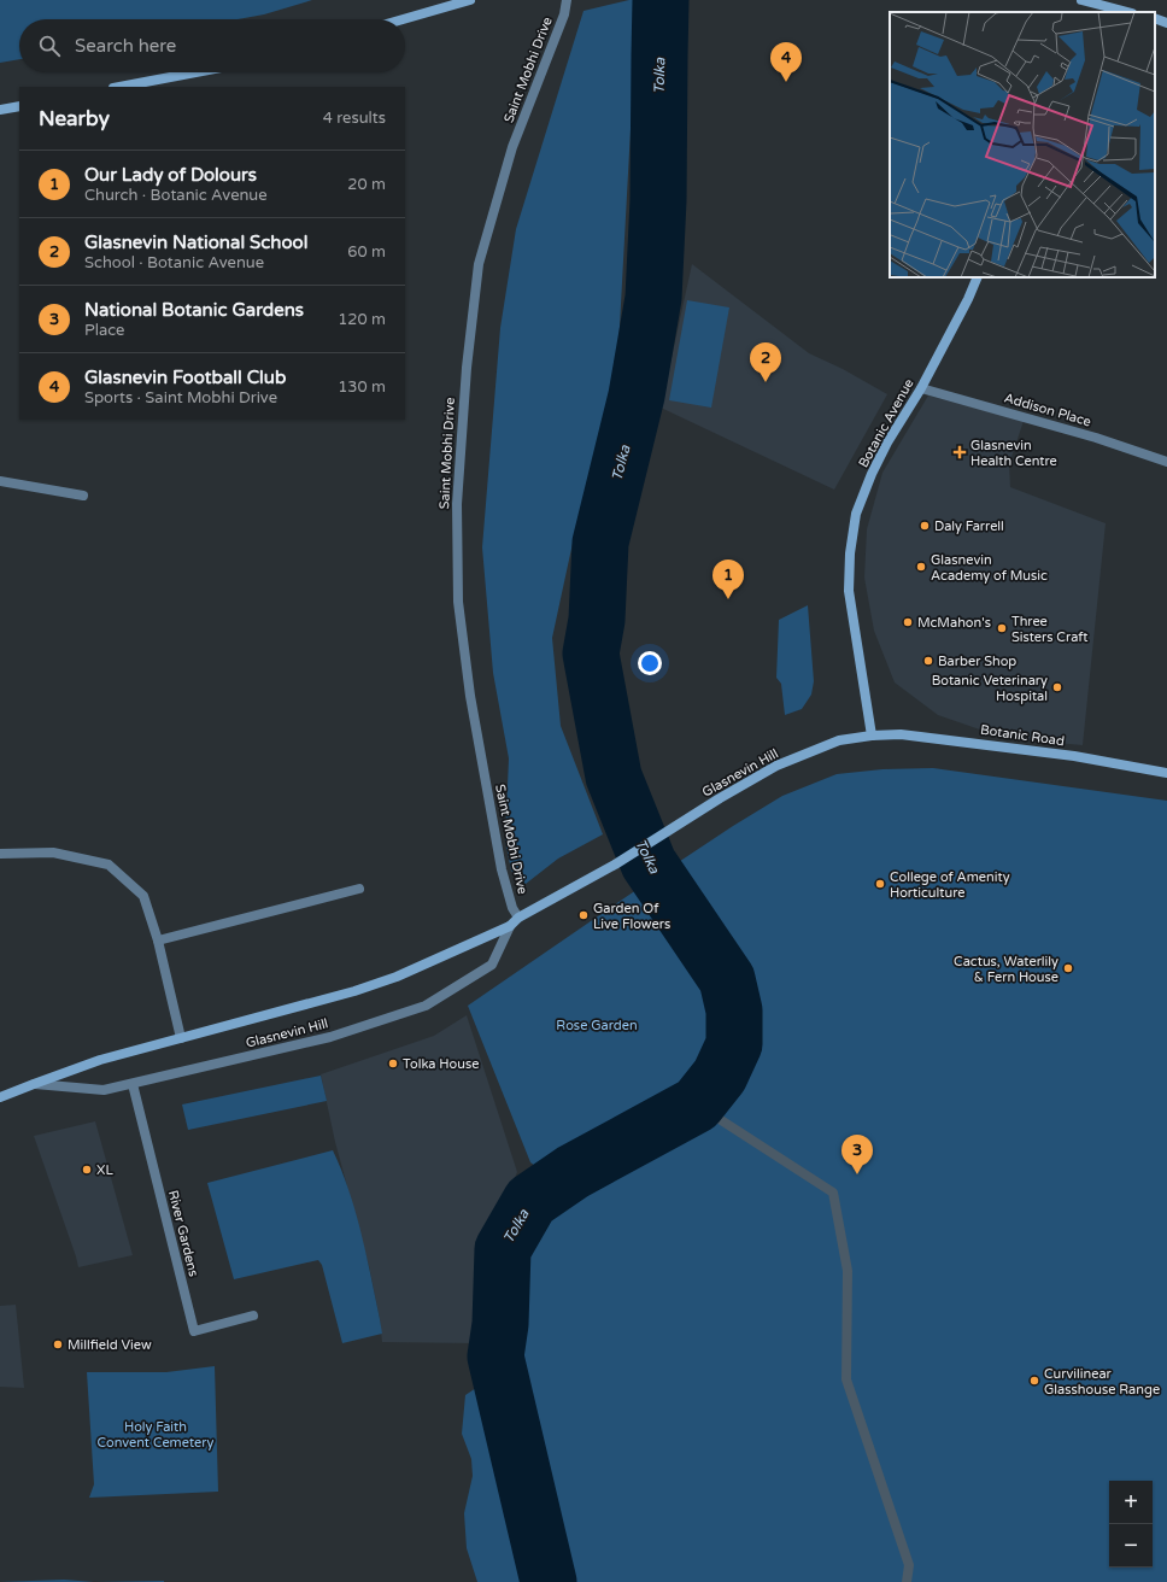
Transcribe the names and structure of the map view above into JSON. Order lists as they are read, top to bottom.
{
  "streets": {
    "street": [
      "Saint Mobhi Drive",
      "Addison Place",
      "Botanic Avenue",
      "Botanic Road",
      "Glasnevin Hill",
      "River Gardens"
    ]
  },
  "crossings": [
    ["Saint Mobhi Drive", "Glasnevin Hill"],
    ["Addison Place", "Botanic Avenue"],
    ["Botanic Avenue", "Botanic Road"],
    ["Botanic Avenue", "Glasnevin Hill"],
    ["Botanic Road", "Glasnevin Hill"],
    ["Glasnevin Hill", "River Gardens"]
  ],
  "water": ["Tolka"],
  "parks": ["Rose Garden", "Holy Faith Convent Cemetery"],
  "places": {
    "health": ["Glasnevin Health Centre"],
    "other": [
      "Daly Farrell",
      "Glasnevin Academy of Music",
      "McMahon's",
      "Three Sisters Craft",
      "Barber Shop",
      "Botanic Veterinary Hospital",
      "College of Amenity Horticulture",
      "Garden Of Live Flowers",
      "Cactus, Waterlily & Fern House",
      "Tolka House",
      "XL",
      "Millfield View",
      "Curvilinear Glasshouse Range"
    ]
  },
  "page": {
    "search": "Search here",
    "pins": [
      "4",
      "2",
      "1",
      "3"
    ],
    "heading": ["Nearby", "4 results"],
    "list": [
      {
        "mark": "1",
        "name": "Our Lady of Dolours",
        "note": "Church · Botanic Avenue",
        "value": "20 m"
      },
      {
        "mark": "2",
        "name": "Glasnevin National School",
        "note": "School · Botanic Avenue",
        "value": "60 m"
      },
      {
        "mark": "3",
        "name": "National Botanic Gardens",
        "note": "Place",
        "value": "120 m"
      },
      {
        "mark": "4",
        "name": "Glasnevin Football Club",
        "note": "Sports · Saint Mobhi Drive",
        "value": "130 m"
      }
    ],
    "map_buttons": ["+", "−"]
  }
}
